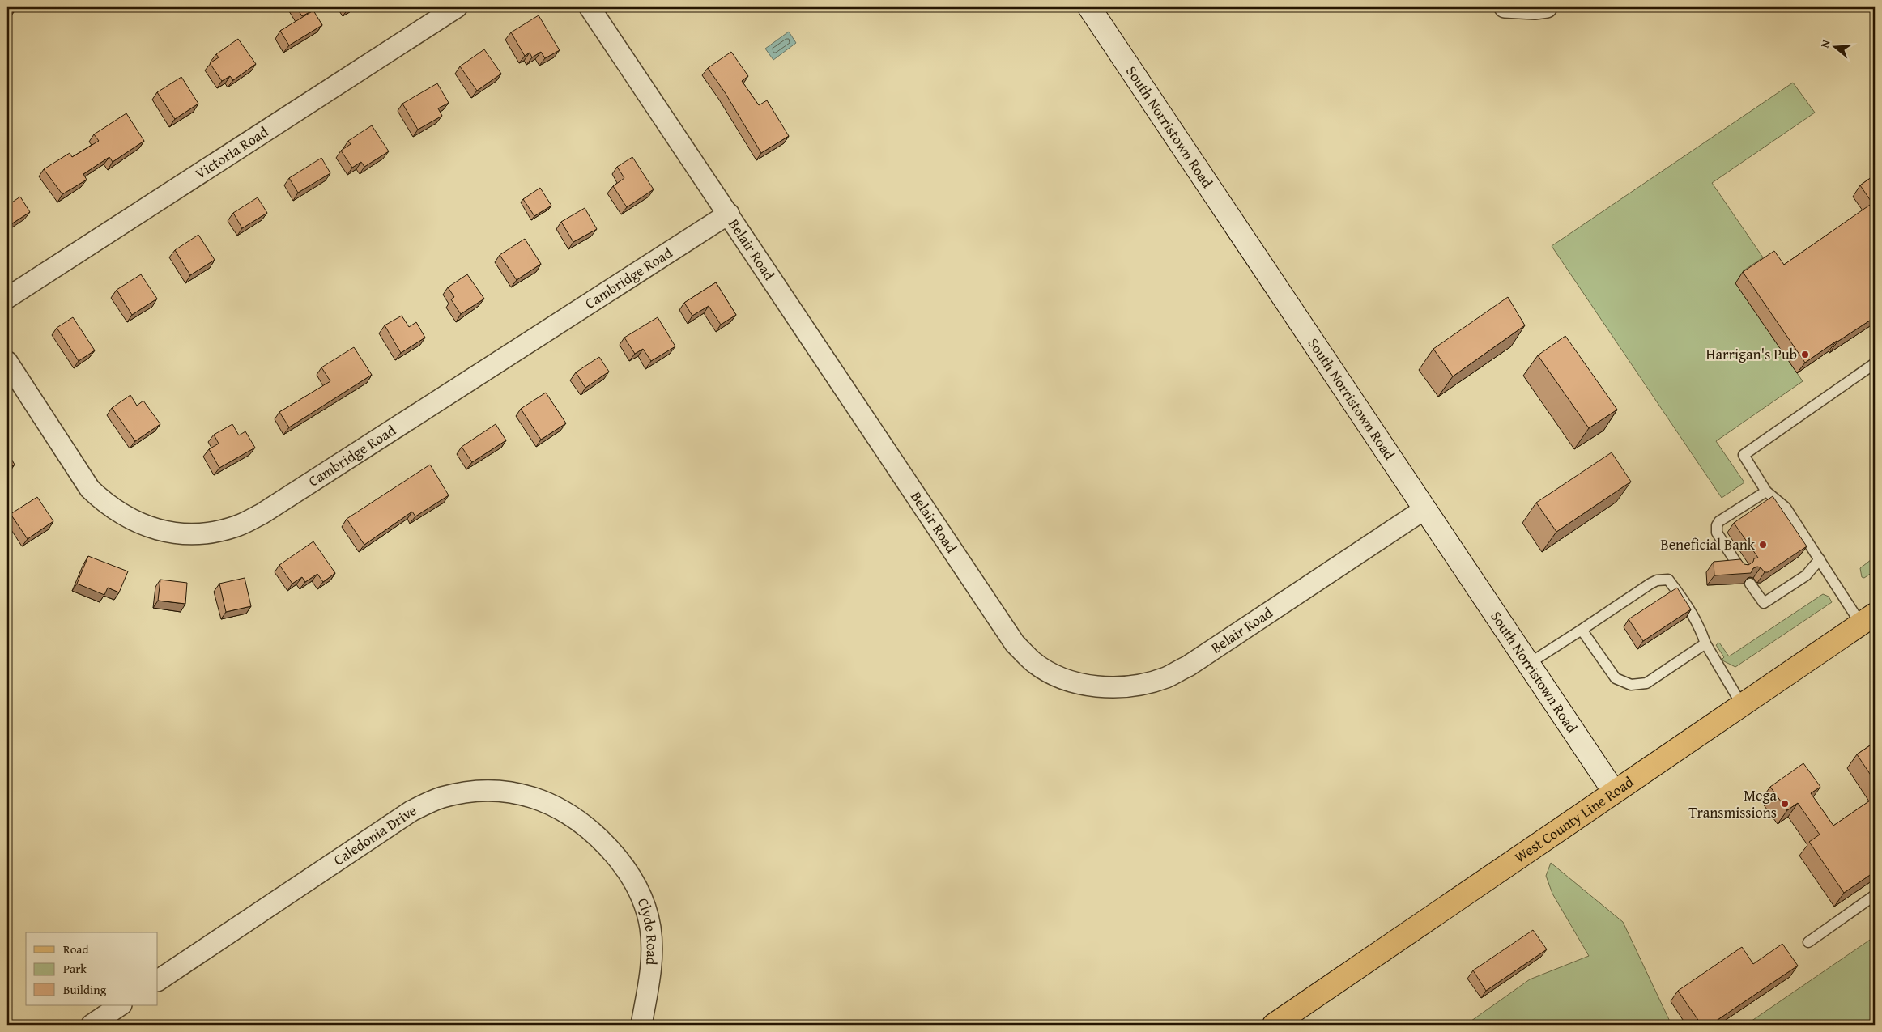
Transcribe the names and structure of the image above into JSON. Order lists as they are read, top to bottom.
{
  "streets": {
    "main road": ["West County Line Road"],
    "street": [
      "South Norristown Road",
      "Victoria Road",
      "Belair Road",
      "Cambridge Road",
      "Caledonia Drive",
      "Clyde Road"
    ]
  },
  "crossings": [
    ["South Norristown Road", "Belair Road"],
    ["South Norristown Road", "West County Line Road"],
    ["Belair Road", "Cambridge Road"],
    ["Caledonia Drive", "Clyde Road"]
  ],
  "places": ["Harrigan's Pub", "Beneficial Bank", "Mega Transmissions"],
  "legend": ["Road", "Park", "Building"],
  "north": "left"
}
